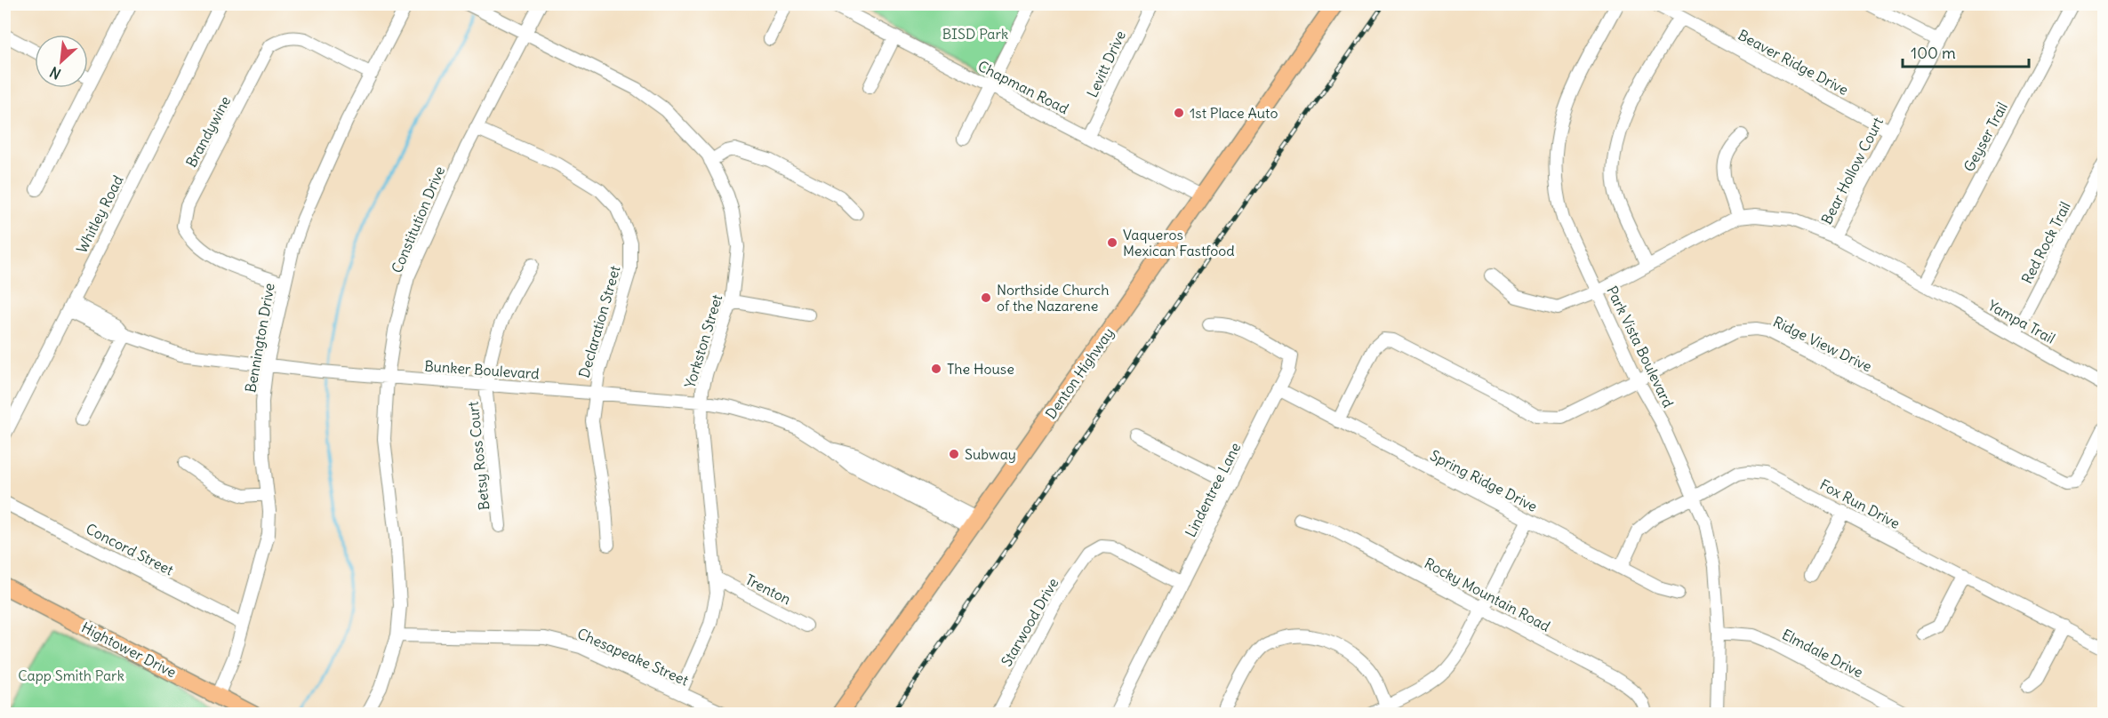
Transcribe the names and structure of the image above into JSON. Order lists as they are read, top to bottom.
{
  "streets": {
    "main road": ["Denton Highway", "Hightower Drive"],
    "street": [
      "Beaver Ridge Drive",
      "Levitt Drive",
      "Chapman Road",
      "Brandywine",
      "Geyser Trail",
      "Bear Hollow Court",
      "Whitley Road",
      "Constitution Drive",
      "Red Rock Trail",
      "Declaration Street",
      "Yampa Trail",
      "Bennington Drive",
      "Yorkston Street",
      "Ridge View Drive",
      "Park Vista Boulevard",
      "Bunker Boulevard",
      "Betsy Ross Court",
      "Spring Ridge Drive",
      "Lindentree Lane",
      "Fox Run Drive",
      "Concord Street",
      "Trenton",
      "Rocky Mountain Road",
      "Starwood Drive",
      "Elmdale Drive",
      "Chesapeake Street"
    ]
  },
  "crossings": [
    ["Beaver Ridge Drive", "Bear Hollow Court"],
    ["Levitt Drive", "Chapman Road"],
    ["Chapman Road", "Denton Highway"],
    ["Brandywine", "Bennington Drive"],
    ["Geyser Trail", "Yampa Trail"],
    ["Bear Hollow Court", "Yampa Trail"],
    ["Bear Hollow Court", "Park Vista Boulevard"],
    ["Whitley Road", "Bunker Boulevard"],
    ["Constitution Drive", "Declaration Street"],
    ["Constitution Drive", "Yorkston Street"],
    ["Constitution Drive", "Bunker Boulevard"],
    ["Constitution Drive", "Chesapeake Street"],
    ["Red Rock Trail", "Yampa Trail"],
    ["Declaration Street", "Bunker Boulevard"],
    ["Bennington Drive", "Bunker Boulevard"],
    ["Bennington Drive", "Concord Street"],
    ["Bennington Drive", "Hightower Drive"],
    ["Yorkston Street", "Bunker Boulevard"],
    ["Yorkston Street", "Trenton"],
    ["Yorkston Street", "Chesapeake Street"],
    ["Ridge View Drive", "Park Vista Boulevard"],
    ["Ridge View Drive", "Spring Ridge Drive"],
    ["Park Vista Boulevard", "Fox Run Drive"],
    ["Park Vista Boulevard", "Elmdale Drive"],
    ["Bunker Boulevard", "Denton Highway"],
    ["Bunker Boulevard", "Betsy Ross Court"],
    ["Spring Ridge Drive", "Lindentree Lane"],
    ["Spring Ridge Drive", "Fox Run Drive"],
    ["Lindentree Lane", "Starwood Drive"]
  ],
  "parks": ["BISD Park", "Capp Smith Park"],
  "places": [
    "1st Place Auto",
    "Vaqueros Mexican Fastfood",
    "Northside Church of the Nazarene",
    "The House",
    "Subway"
  ],
  "scale_bar": "100 m",
  "north": "bottom left"
}
